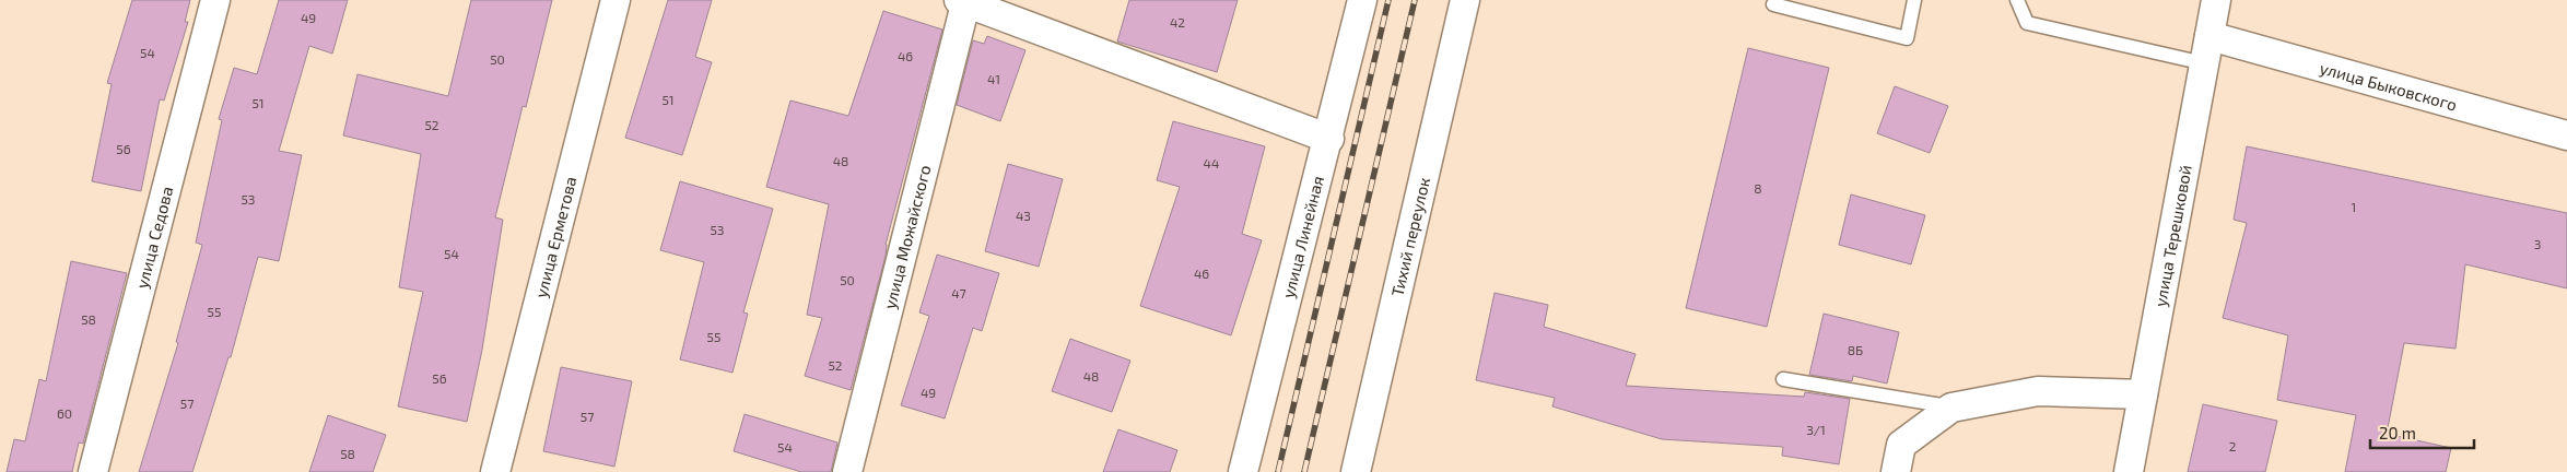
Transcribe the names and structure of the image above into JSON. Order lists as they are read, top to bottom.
{
  "streets": {
    "street": [
      "улица Быковского",
      "улица Седова",
      "улица Ерметова",
      "улица Можайского",
      "улица Линейная",
      "Тихий переулок",
      "улица Терешковой"
    ]
  },
  "crossings": [
    ["улица Быковского", "улица Терешковой"]
  ],
  "house_numbers": [
    "49",
    "42",
    "54",
    "46",
    "50",
    "41",
    "51",
    "51",
    "52",
    "56",
    "48",
    "44",
    "8",
    "53",
    "1",
    "43",
    "53",
    "3",
    "54",
    "46",
    "50",
    "47",
    "55",
    "58",
    "55",
    "8Б",
    "52",
    "48",
    "56",
    "49",
    "57",
    "60",
    "57",
    "3/1",
    "2",
    "54",
    "58"
  ],
  "scale_bar": "20 m"
}
